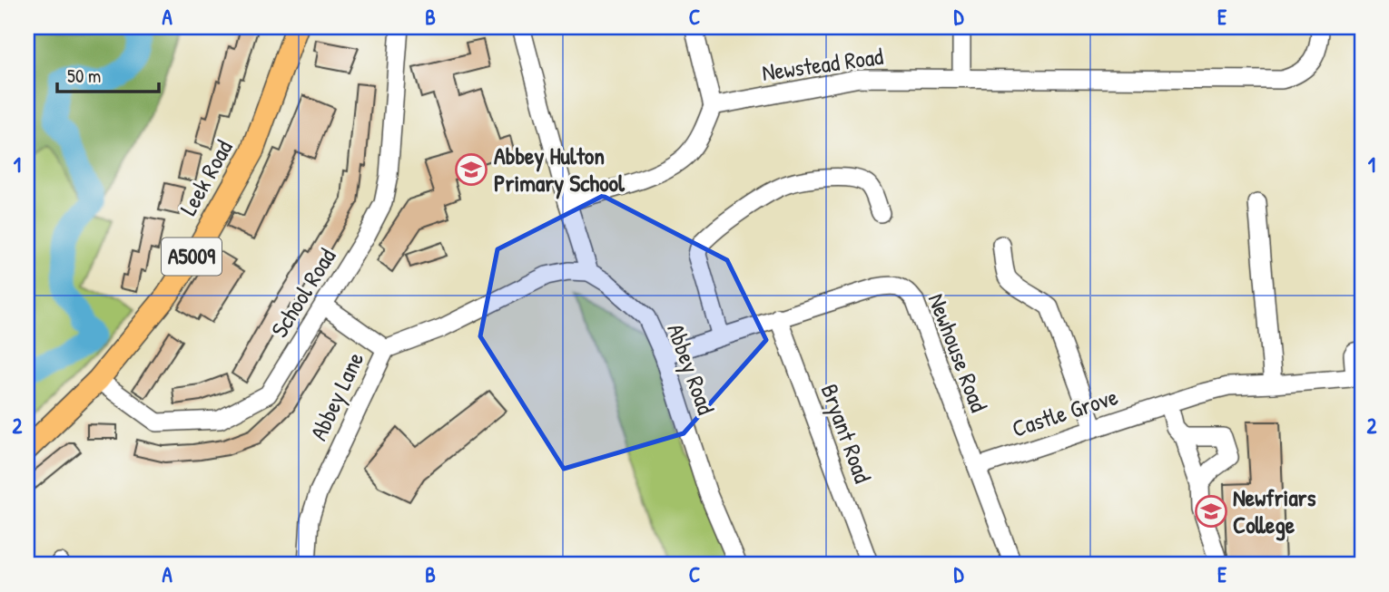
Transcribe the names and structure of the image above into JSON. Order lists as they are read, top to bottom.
{
  "streets": {
    "main road": ["Leek Road", "A5009"],
    "street": [
      "Newstead Road",
      "School Road",
      "Newhouse Road",
      "Abbey Road",
      "Abbey Lane",
      "Castle Grove",
      "Bryant Road"
    ]
  },
  "crossings": [
    ["Leek Road", "School Road"],
    ["Newhouse Road", "Abbey Road"],
    ["Newhouse Road", "Castle Grove"],
    ["Newhouse Road", "Bryant Road"],
    ["Abbey Road", "Abbey Lane"]
  ],
  "places": {
    "school or university": ["Abbey Hulton Primary School", "Newfriars College"]
  },
  "scale_bar": "50 m",
  "grid": {
    "columns": [
      "A",
      "B",
      "C",
      "D",
      "E"
    ],
    "rows": ["1", "2"]
  }
}
